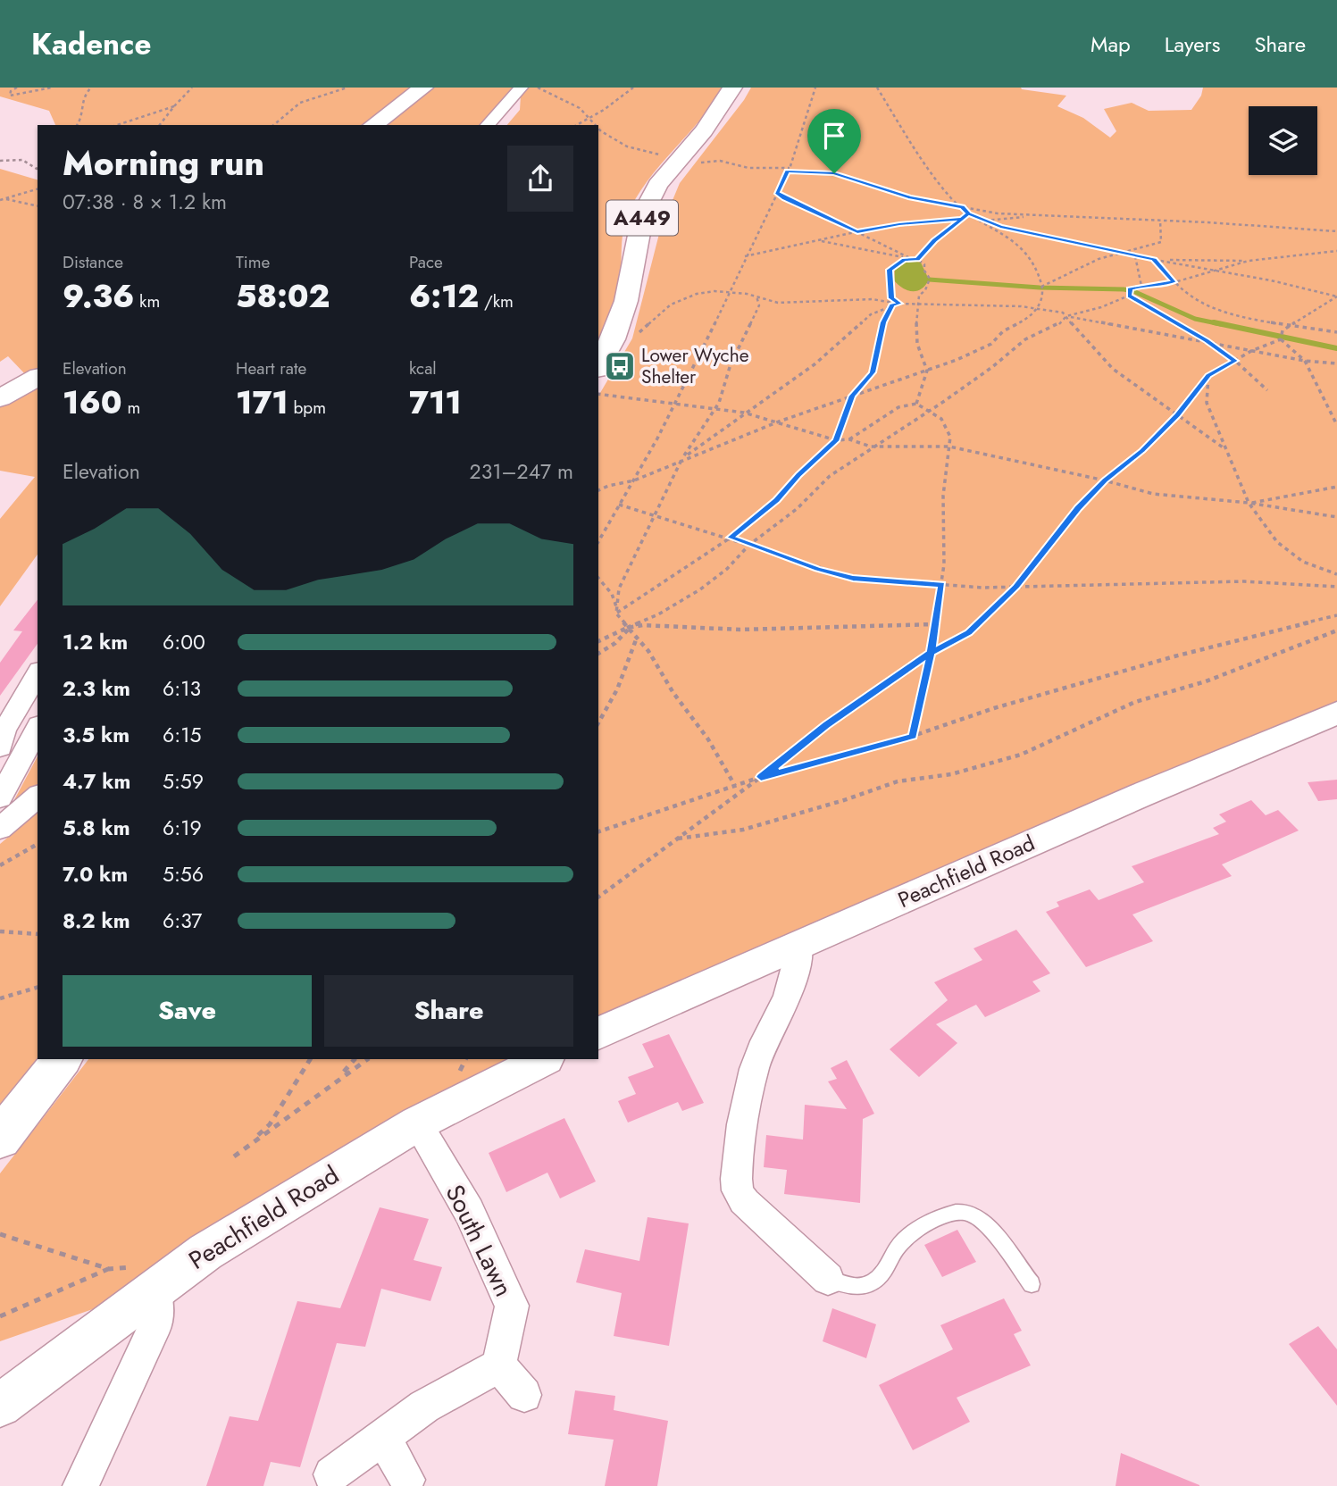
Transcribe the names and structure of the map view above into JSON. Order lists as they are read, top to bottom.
{
  "streets": {
    "main road": ["A449"],
    "street": ["Peachfield Road", "South Lawn"]
  },
  "crossings": [
    ["Peachfield Road", "South Lawn"]
  ],
  "places": {
    "bus stop": ["Lower Wyche Shelter"]
  },
  "page": {
    "header": "Kadence",
    "nav": ["Map", "Layers", "Share"],
    "heading": ["Morning run", "07:38 · 8 × 1.2 km"],
    "stats": [
      ["Distance", "9.36 km"],
      ["Time", "58:02"],
      ["Pace", "6:12 /km"],
      ["Elevation", "160 m"],
      ["Heart rate", "171 bpm"],
      ["kcal", "711"]
    ],
    "chart": ["Elevation", "231–247 m"],
    "list": [
      {
        "name": "1.2 km",
        "note": "6:00"
      },
      {
        "name": "2.3 km",
        "note": "6:13"
      },
      {
        "name": "3.5 km",
        "note": "6:15"
      },
      {
        "name": "4.7 km",
        "note": "5:59"
      },
      {
        "name": "5.8 km",
        "note": "6:19"
      },
      {
        "name": "7.0 km",
        "note": "5:56"
      },
      {
        "name": "8.2 km",
        "note": "6:37"
      }
    ],
    "buttons": ["Save", "Share"]
  }
}
